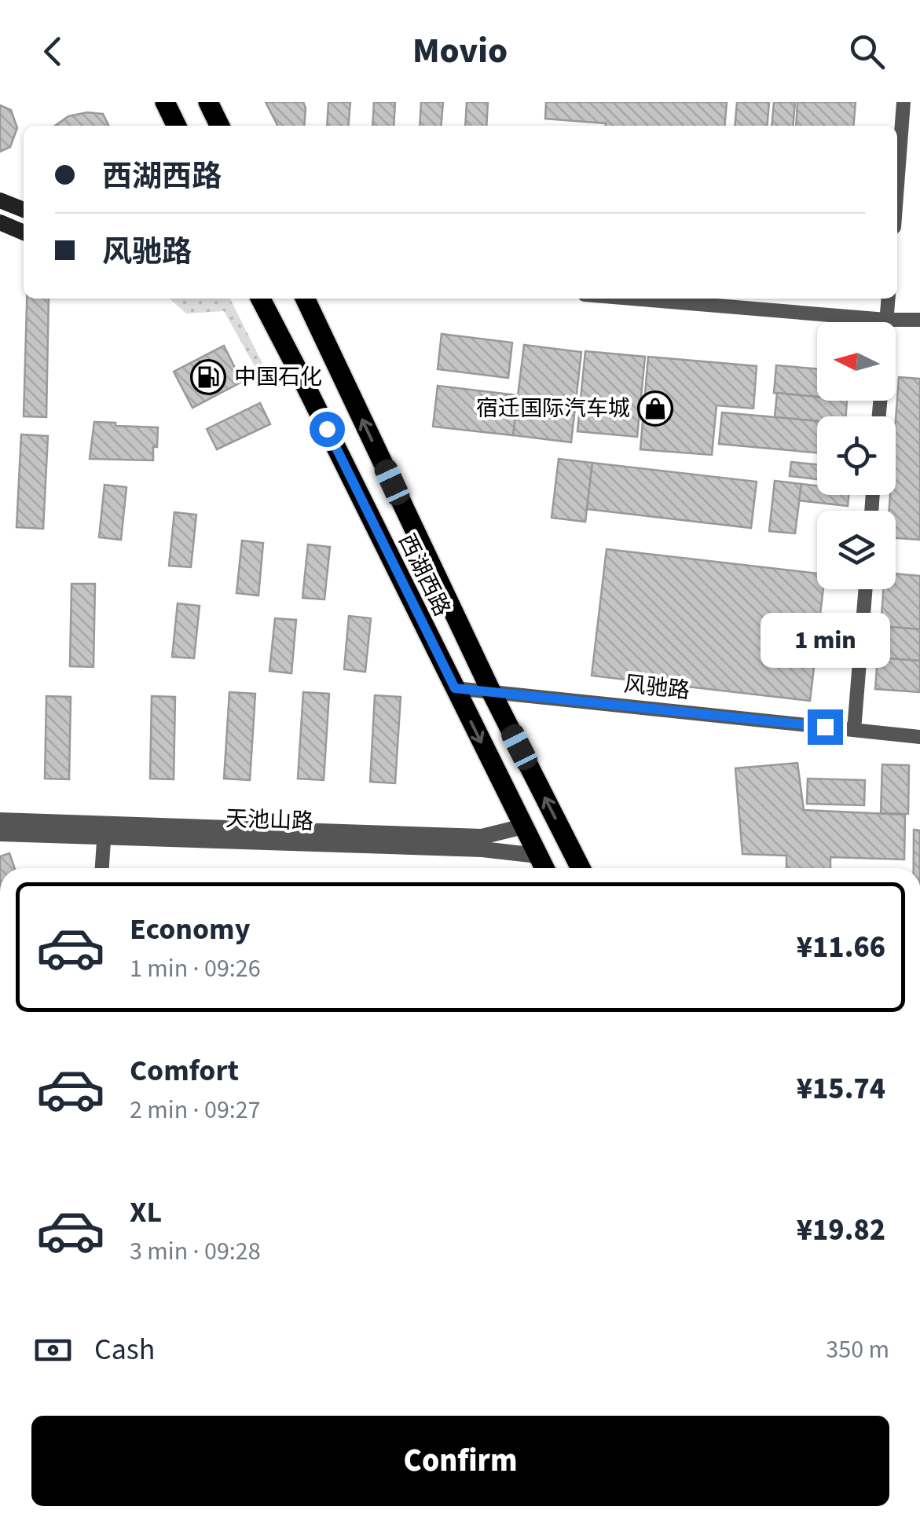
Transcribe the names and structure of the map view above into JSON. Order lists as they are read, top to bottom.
{
  "streets": {
    "main road": ["西湖西路"],
    "street": ["风驰路", "天池山路"]
  },
  "crossings": [
    ["西湖西路", "风驰路"],
    ["西湖西路", "天池山路"]
  ],
  "places": {
    "fuel station": ["中国石化"],
    "shop": ["宿迁国际汽车城"]
  },
  "north": "left",
  "page": {
    "header": "Movio",
    "banner": ["西湖西路", "风驰路"],
    "bubble": "1 min",
    "list": [
      {
        "name": "Economy",
        "note": "1 min · 09:26",
        "value": "¥11.66"
      },
      {
        "name": "Comfort",
        "note": "2 min · 09:27",
        "value": "¥15.74"
      },
      {
        "name": "XL",
        "note": "3 min · 09:28",
        "value": "¥19.82"
      }
    ],
    "pay": ["Cash", "350 m"],
    "buttons": "Confirm"
  }
}
